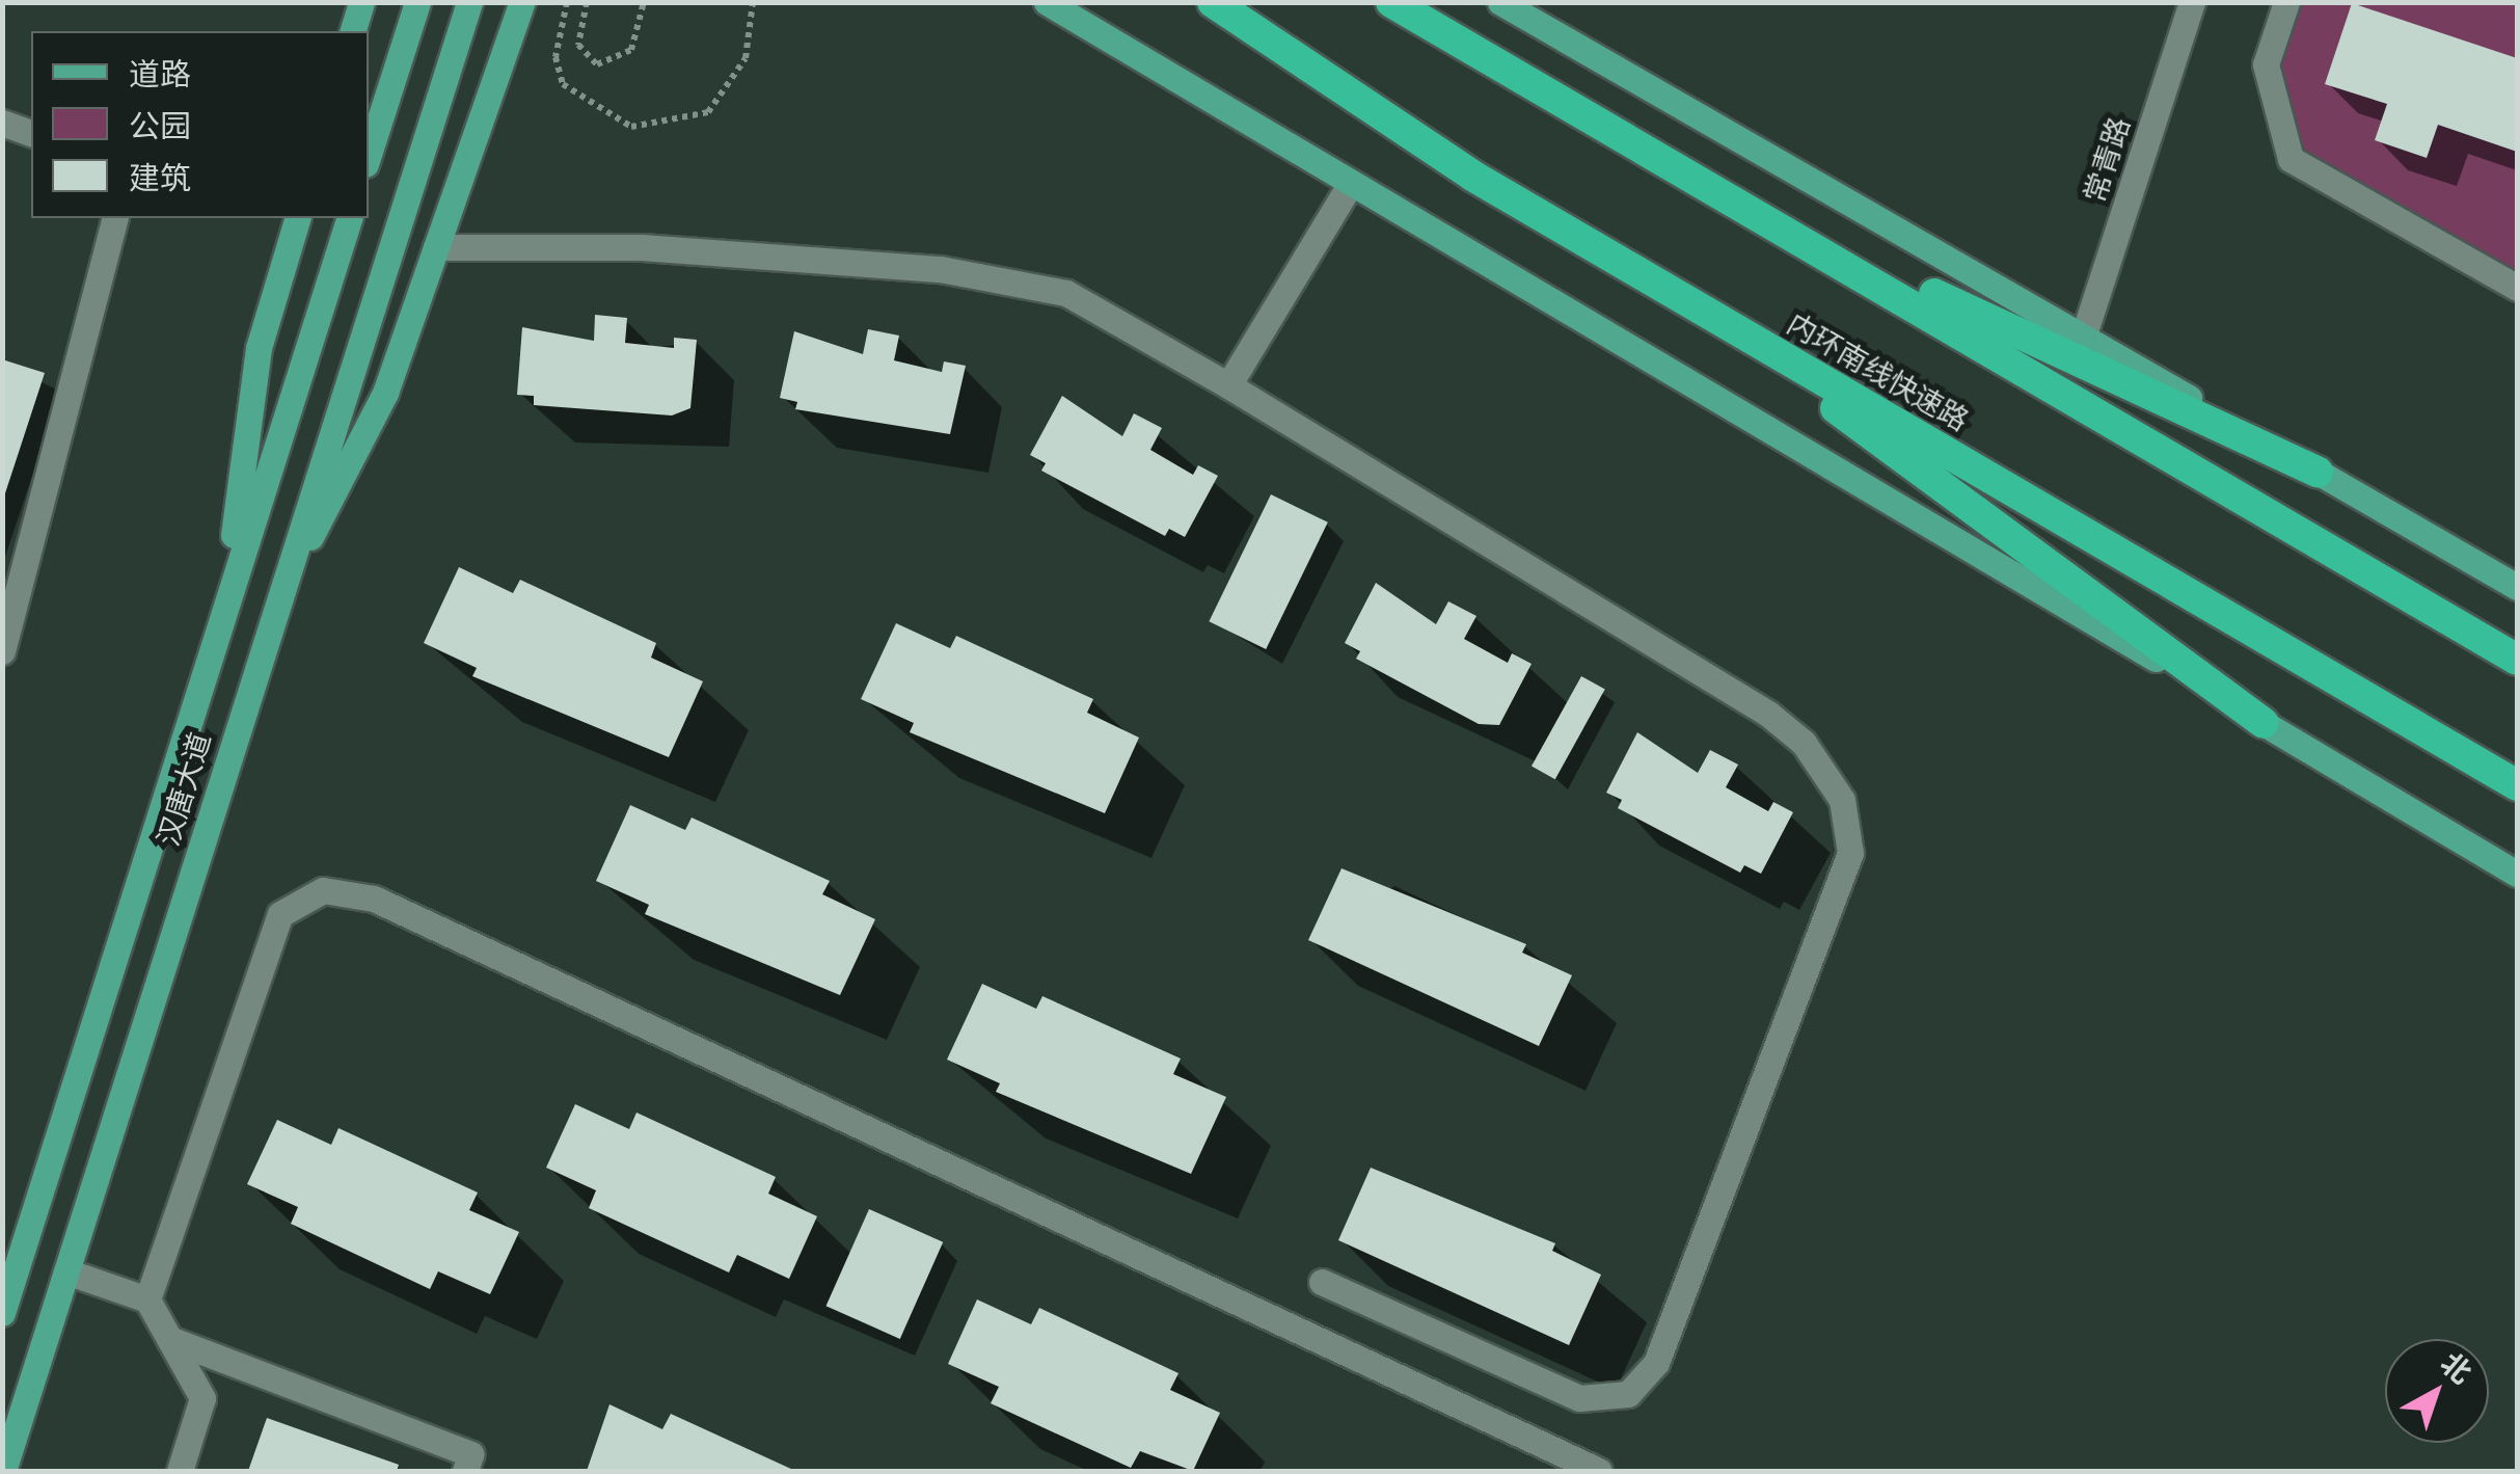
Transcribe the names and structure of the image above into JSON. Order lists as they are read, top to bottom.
{
  "streets": {
    "highway": ["内环南线快速路"],
    "main road": ["汉唐大道"],
    "street": ["常青路"]
  },
  "legend": ["道路", "公园", "建筑"],
  "north": "top right"
}
